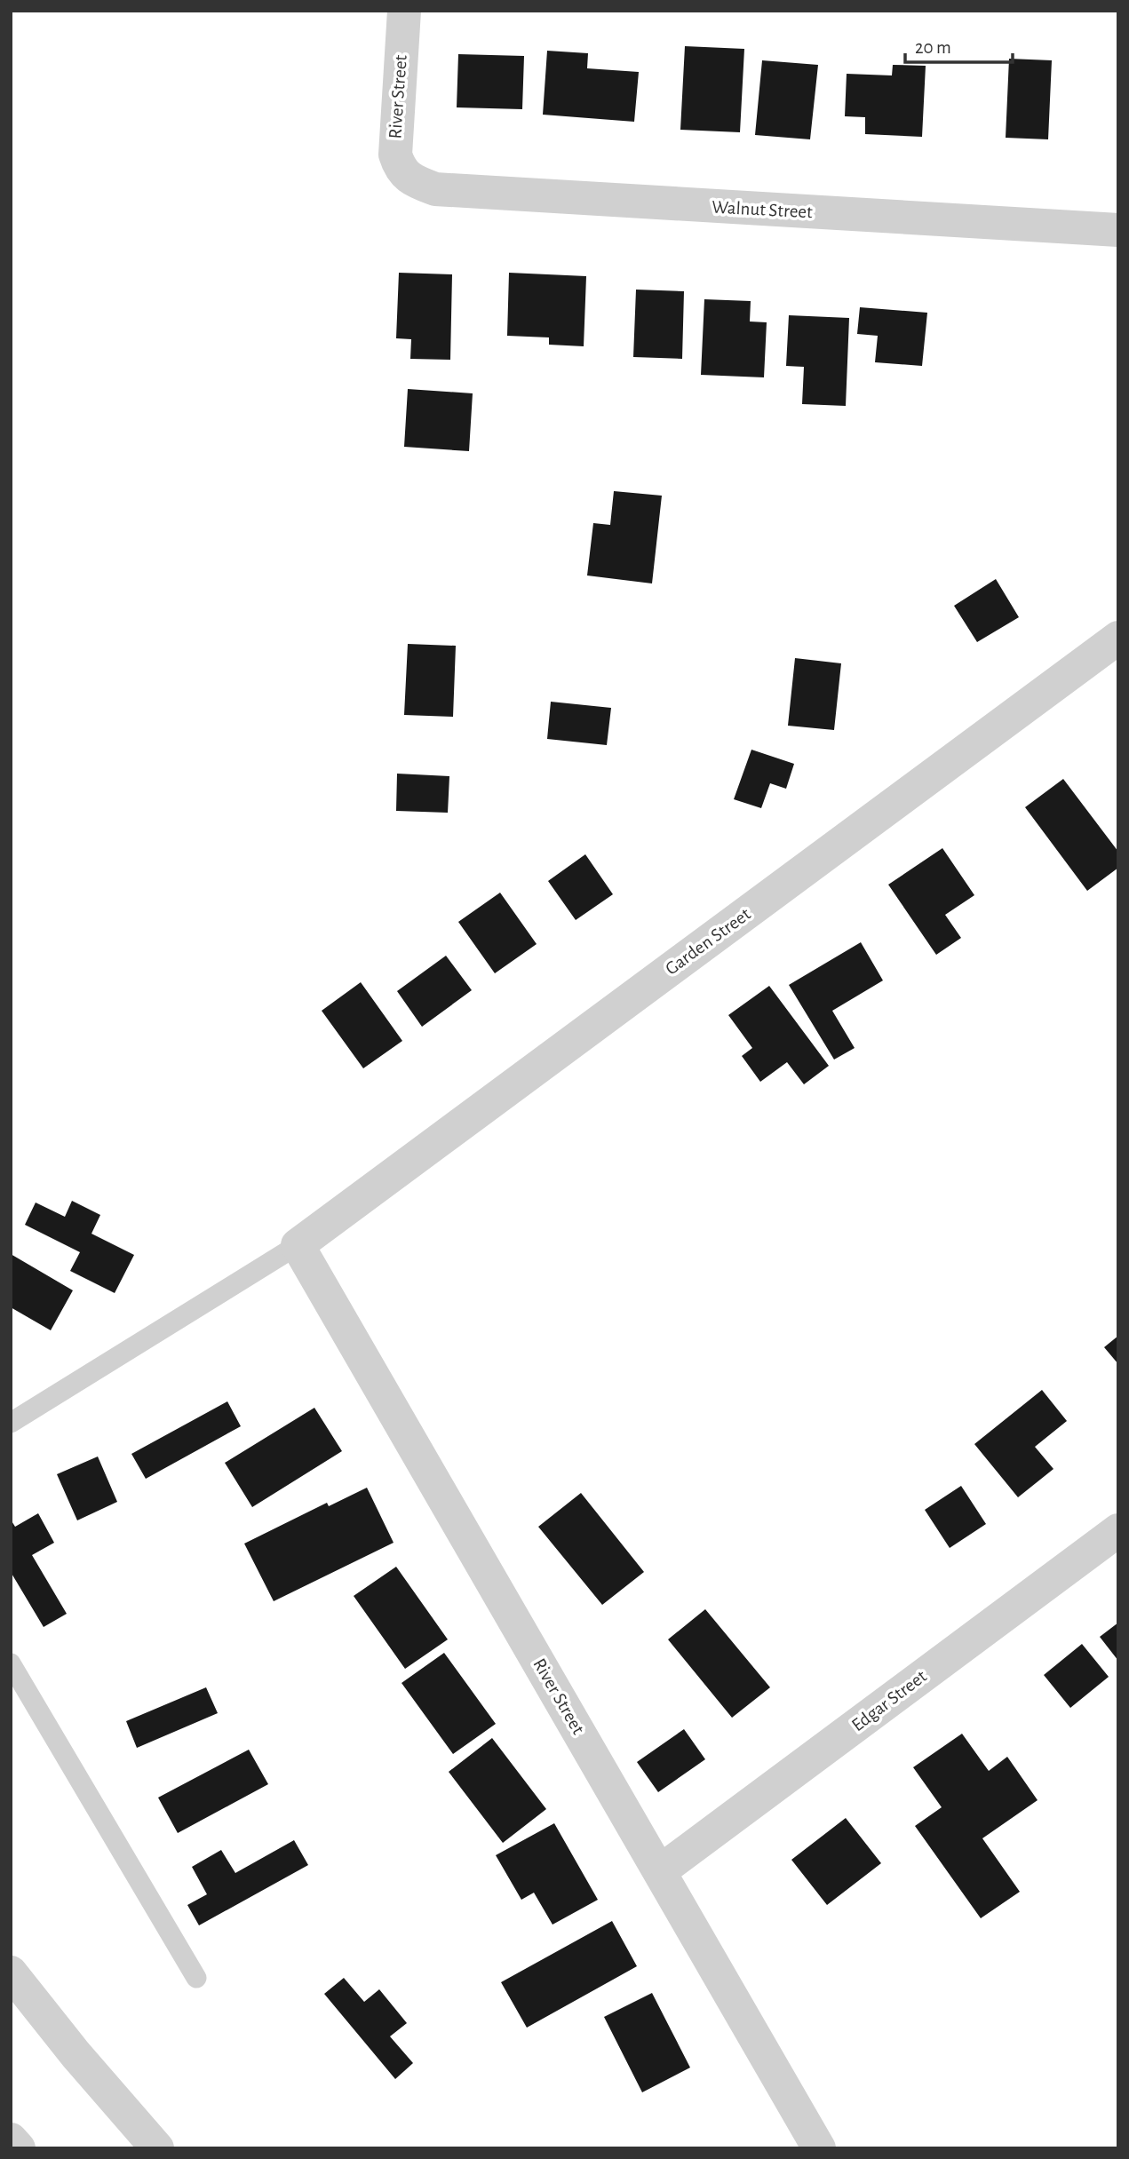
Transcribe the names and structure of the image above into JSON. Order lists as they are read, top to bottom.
{
  "streets": {
    "street": [
      "River Street",
      "Walnut Street",
      "Garden Street",
      "Edgar Street"
    ]
  },
  "crossings": [
    ["River Street", "Walnut Street"],
    ["River Street", "Garden Street"],
    ["River Street", "Edgar Street"]
  ],
  "scale_bar": "20 m"
}
